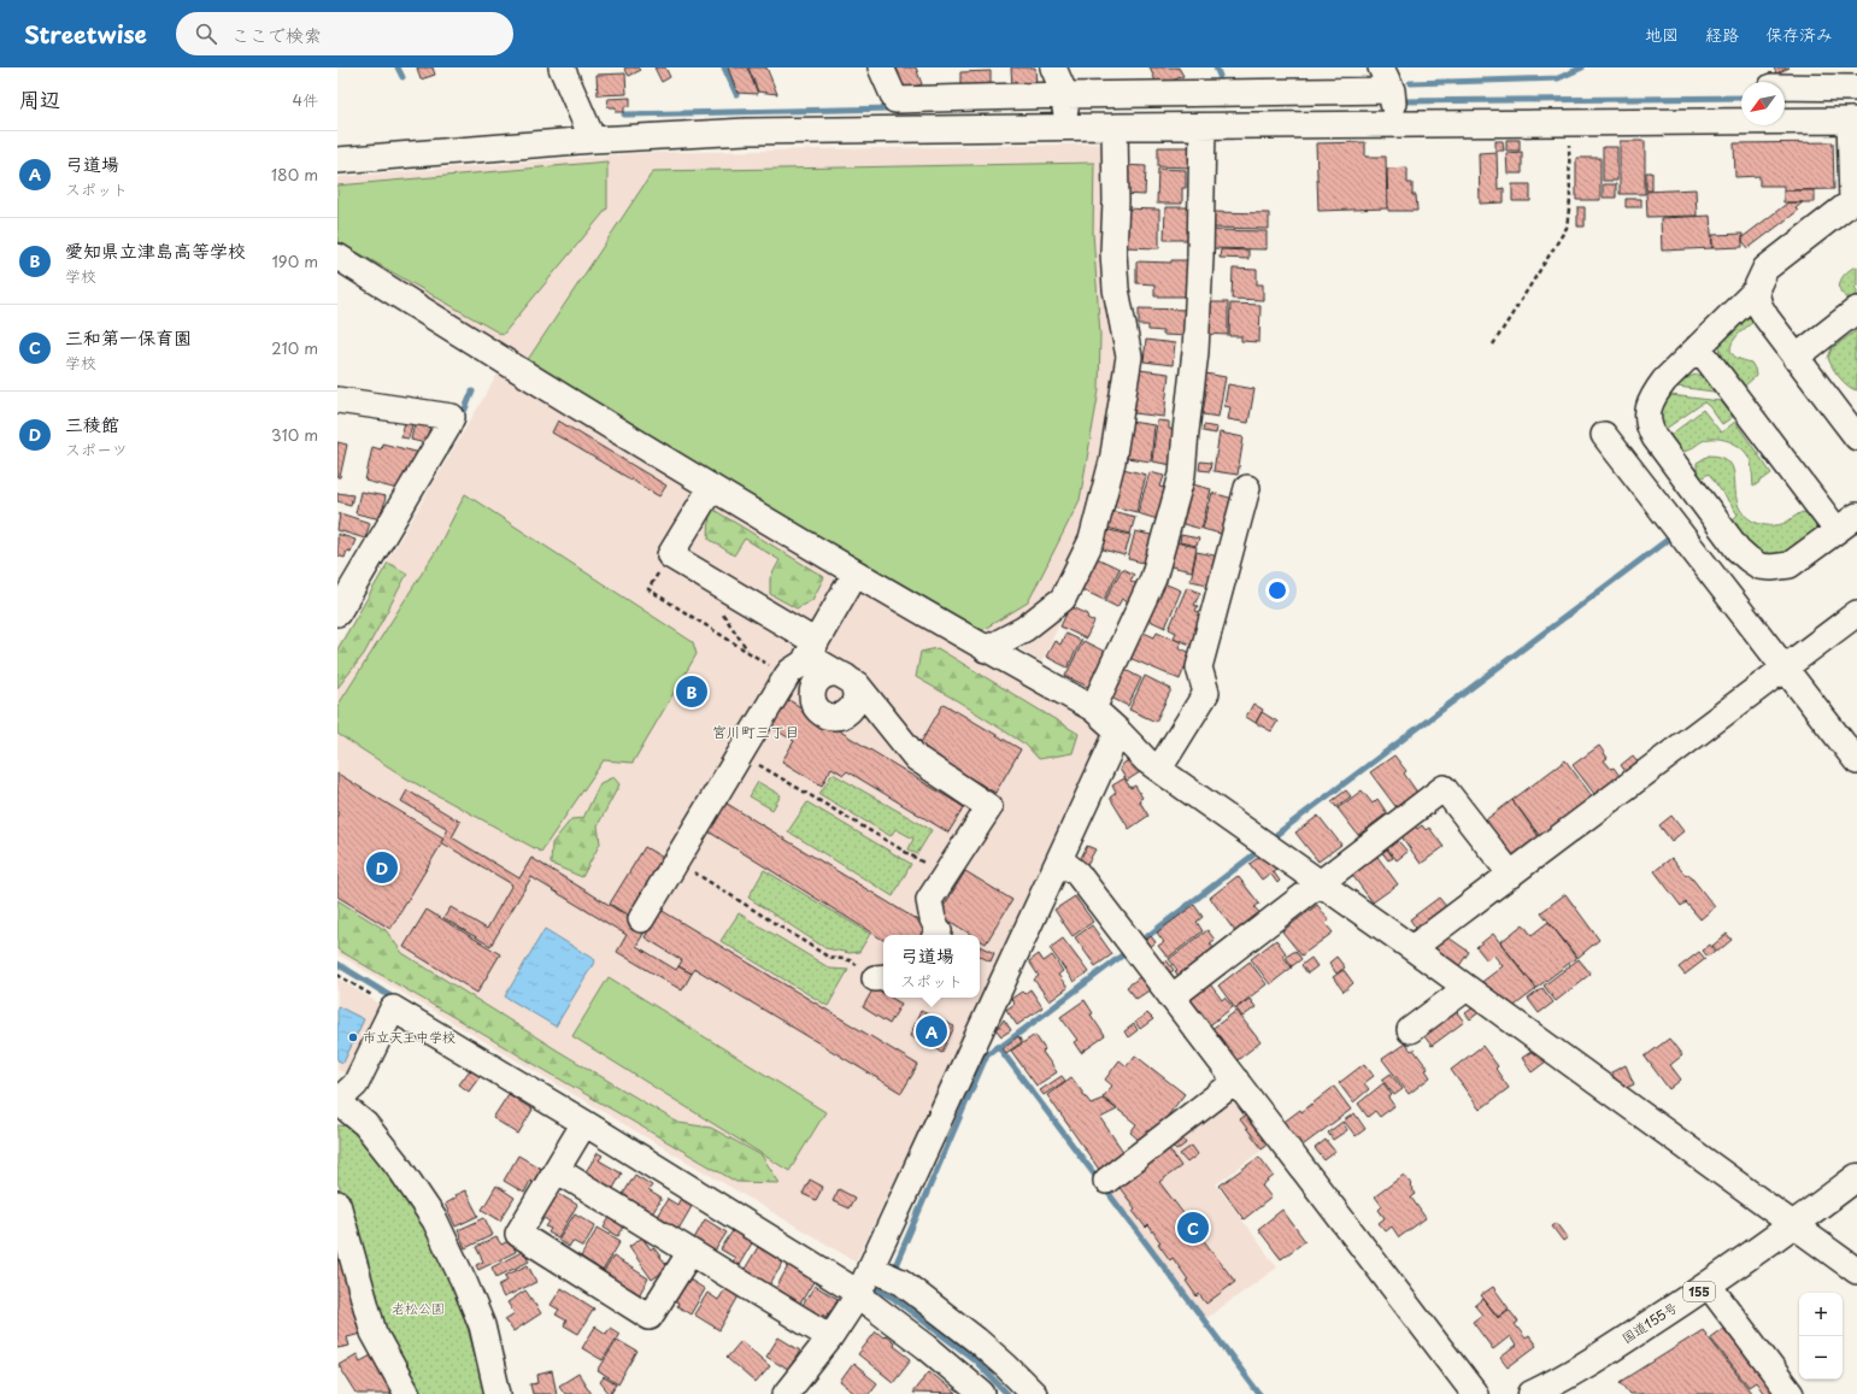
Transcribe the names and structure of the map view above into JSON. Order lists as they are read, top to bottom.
{
  "streets": {
    "highway": ["155", "国道155号"]
  },
  "districts": ["宮川町三丁目"],
  "parks": ["老松公園"],
  "places": ["市立天王中学校"],
  "north": "bottom left",
  "page": {
    "header": "Streetwise",
    "search": "ここで検索",
    "nav": ["地図", "経路", "保存済み"],
    "heading": ["周辺", "4件"],
    "list": [
      {
        "mark": "A",
        "name": "弓道場",
        "note": "スポット",
        "value": "180 m"
      },
      {
        "mark": "B",
        "name": "愛知県立津島高等学校",
        "note": "学校",
        "value": "190 m"
      },
      {
        "mark": "C",
        "name": "三和第一保育園",
        "note": "学校",
        "value": "210 m"
      },
      {
        "mark": "D",
        "name": "三稜館",
        "note": "スポーツ",
        "value": "310 m"
      }
    ],
    "pins": [
      "B",
      "D",
      "A",
      "C"
    ],
    "popup": ["弓道場", "スポット"],
    "map_buttons": ["+", "−"]
  }
}
